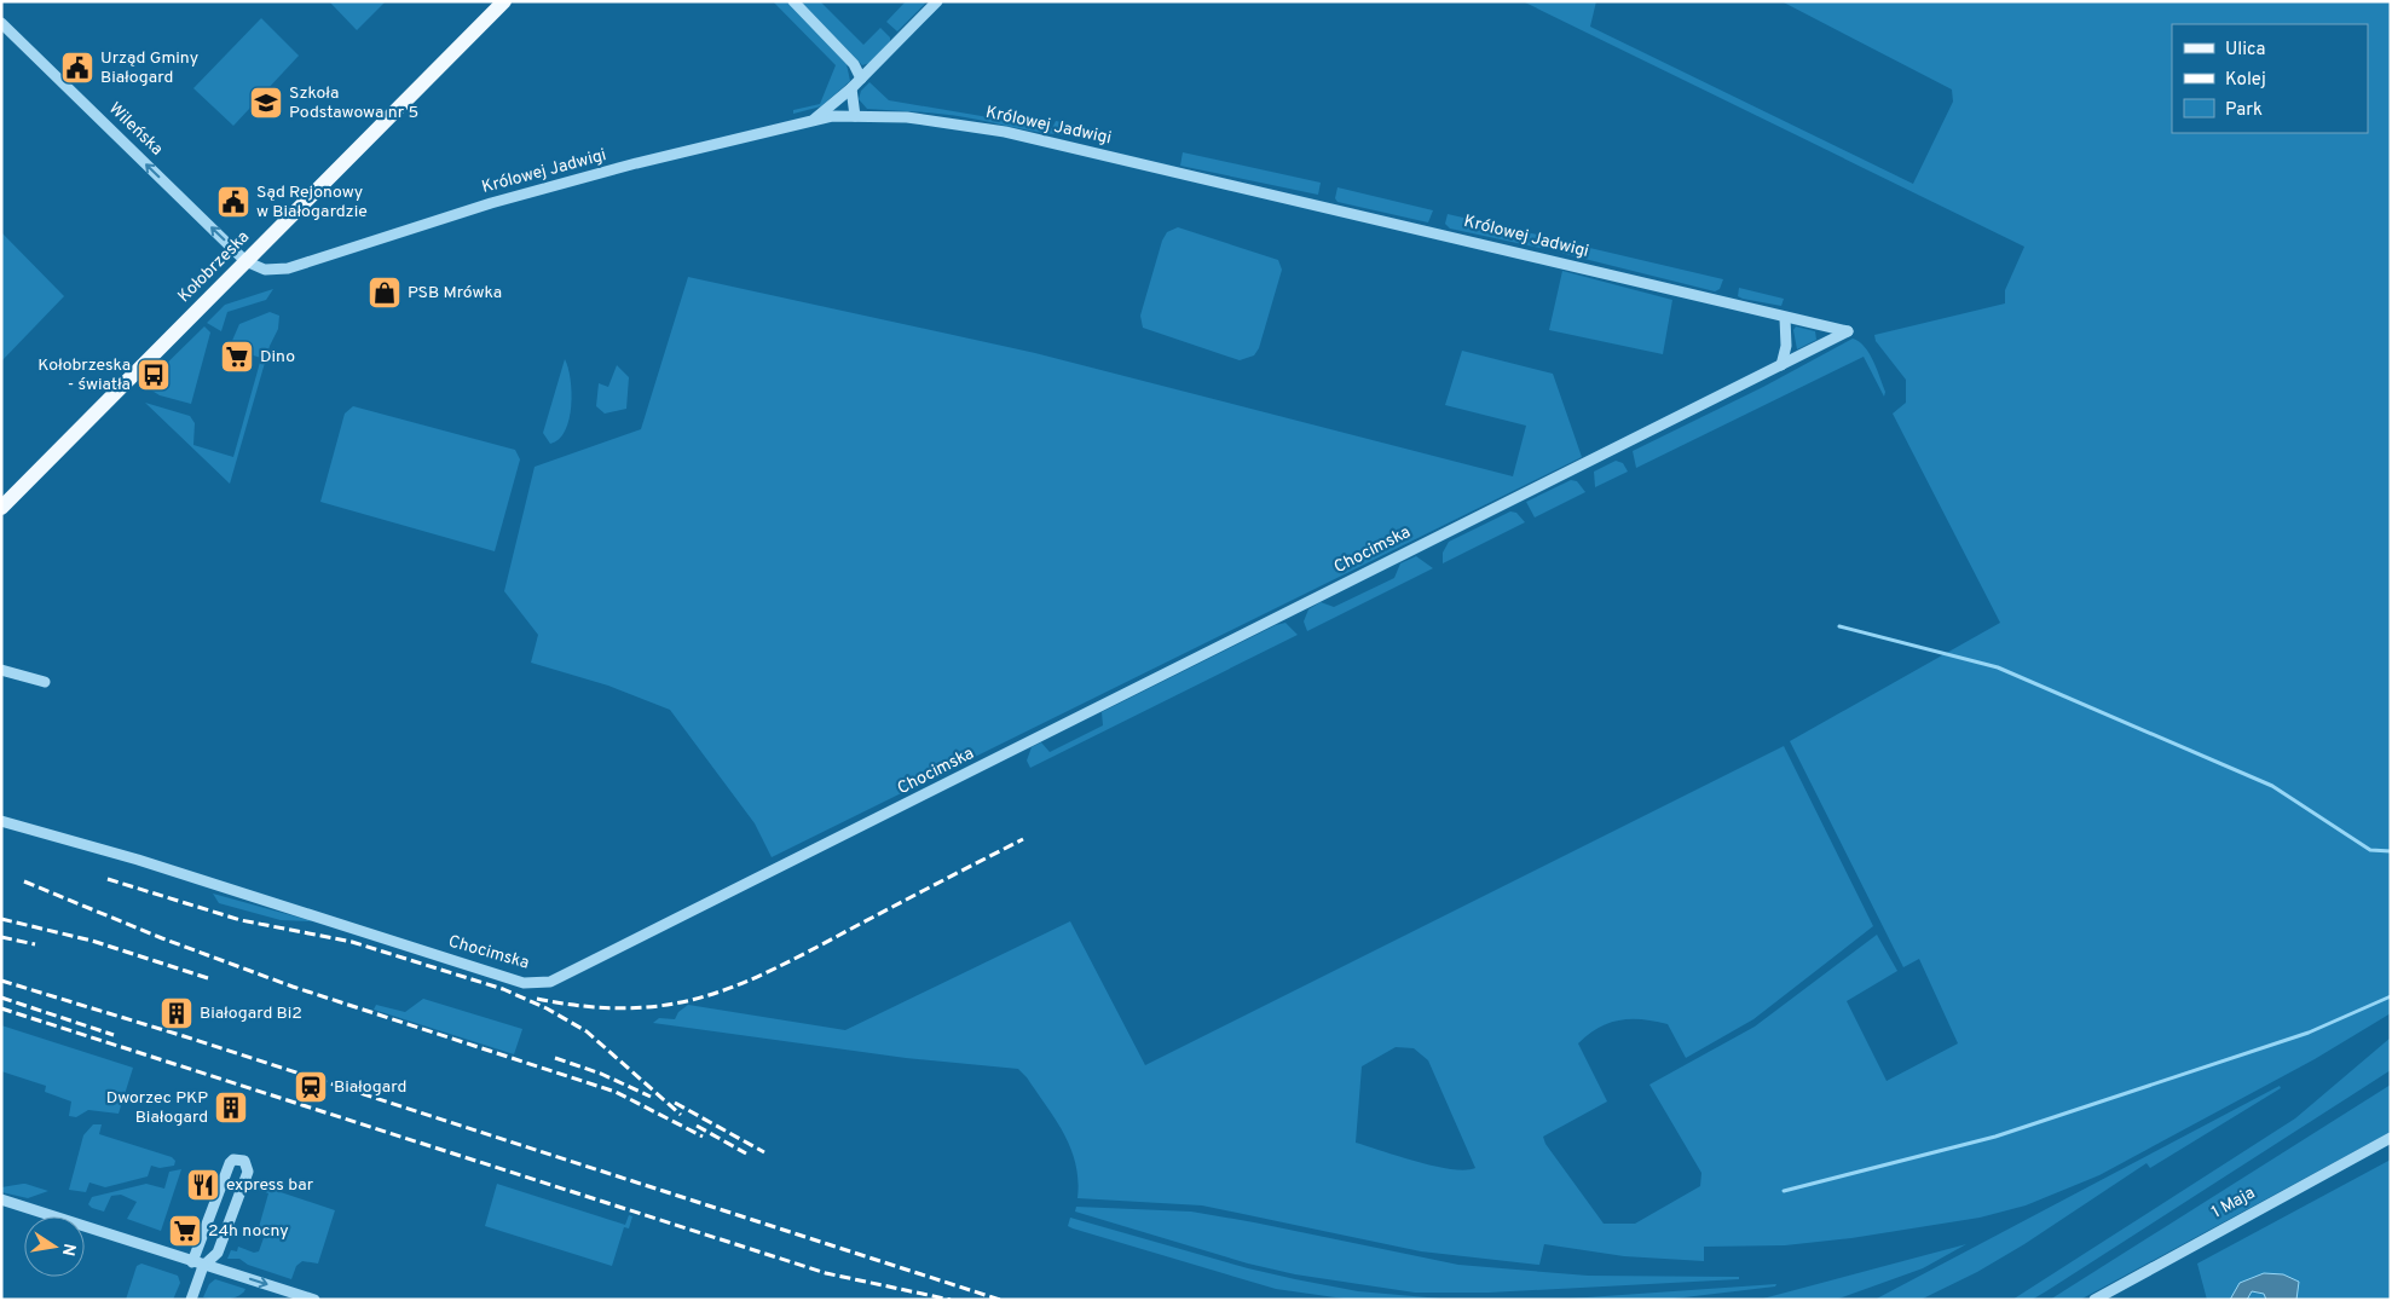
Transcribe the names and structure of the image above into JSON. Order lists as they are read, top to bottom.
{
  "streets": {
    "main road": ["Kołobrzeska"],
    "street": [
      "Królowej Jadwigi",
      "Wileńska",
      "Chocimska",
      "1 Maja"
    ]
  },
  "crossings": [
    ["Królowej Jadwigi", "Wileńska"],
    ["Królowej Jadwigi", "Kołobrzeska"],
    ["Królowej Jadwigi", "Chocimska"],
    ["Wileńska", "Kołobrzeska"]
  ],
  "one_way": ["Wileńska"],
  "places": {
    "public building": ["Urząd Gminy Białogard", "Sąd Rejonowy w Białogardzie"],
    "school or university": ["Szkoła Podstawowa nr 5"],
    "shop": ["PSB Mrówka"],
    "supermarket": ["Dino", "24h nocny"],
    "bus stop": ["Kołobrzeska - światła"],
    "building": ["Białogard Bi2", "Dworzec PKP Białogard"],
    "station": ["Białogard"],
    "restaurant": ["express bar"]
  },
  "legend": ["Ulica", "Kolej", "Park"],
  "north": "right"
}
